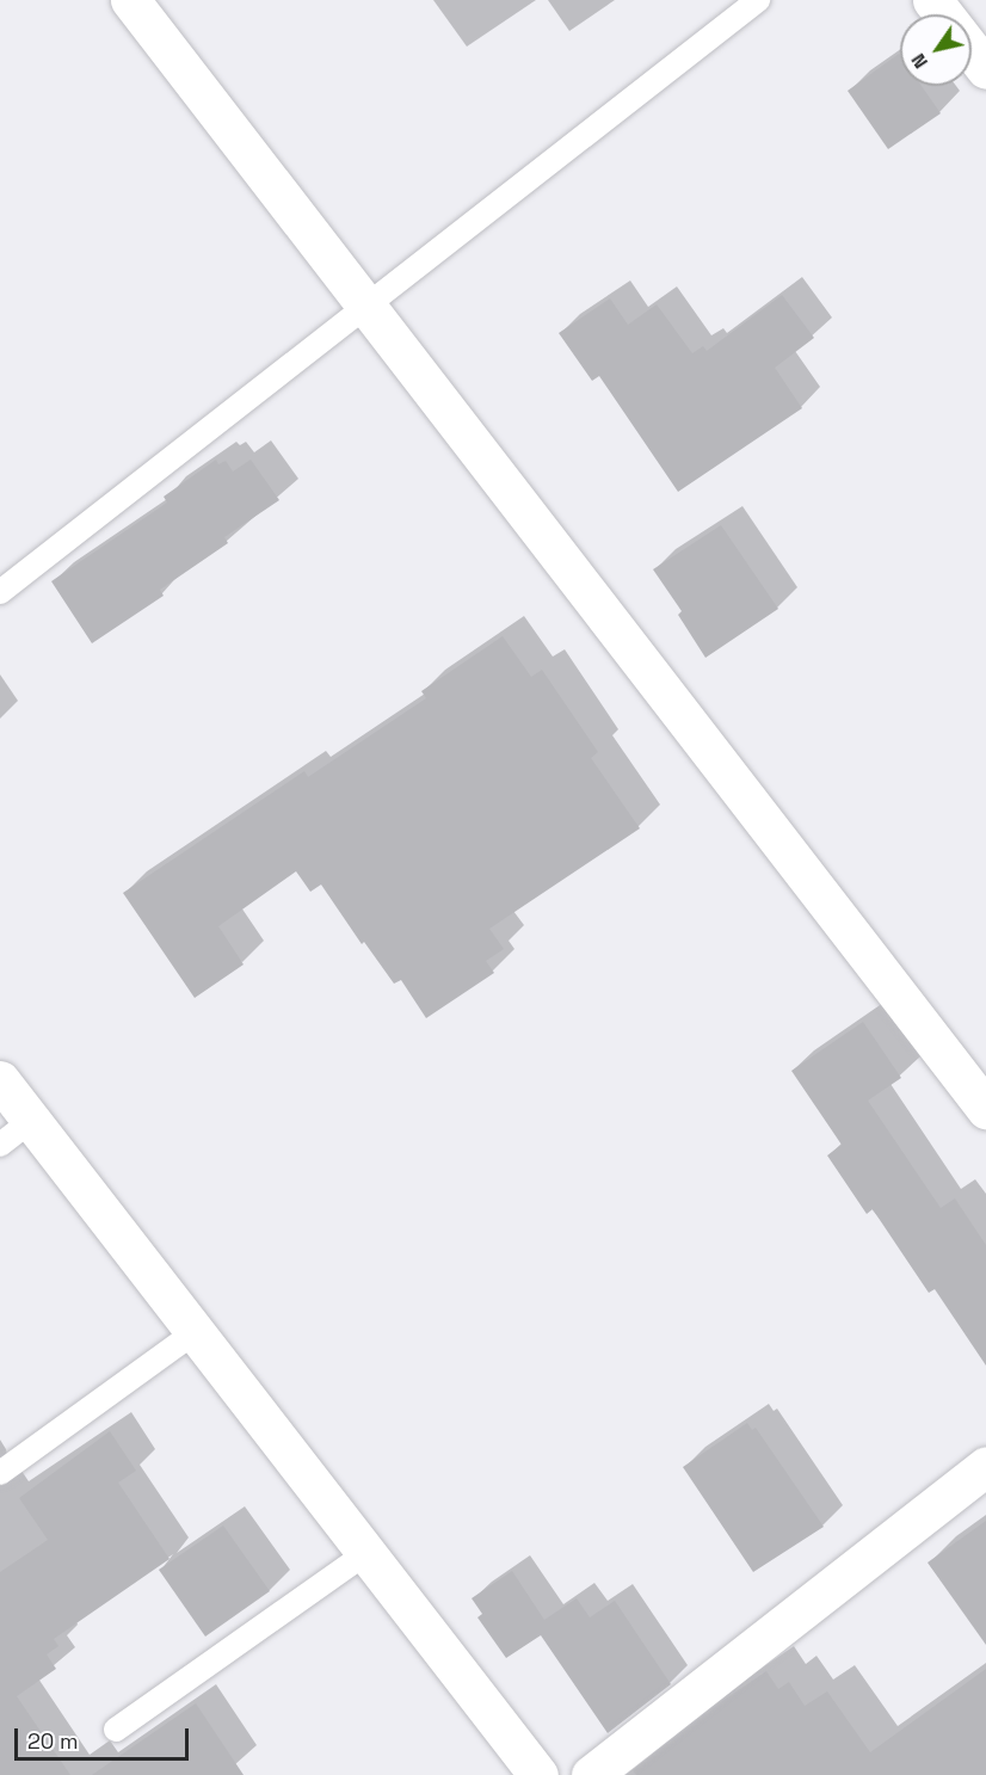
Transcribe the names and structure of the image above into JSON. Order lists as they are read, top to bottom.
{
  "scale_bar": "20 m",
  "north": "bottom left"
}
